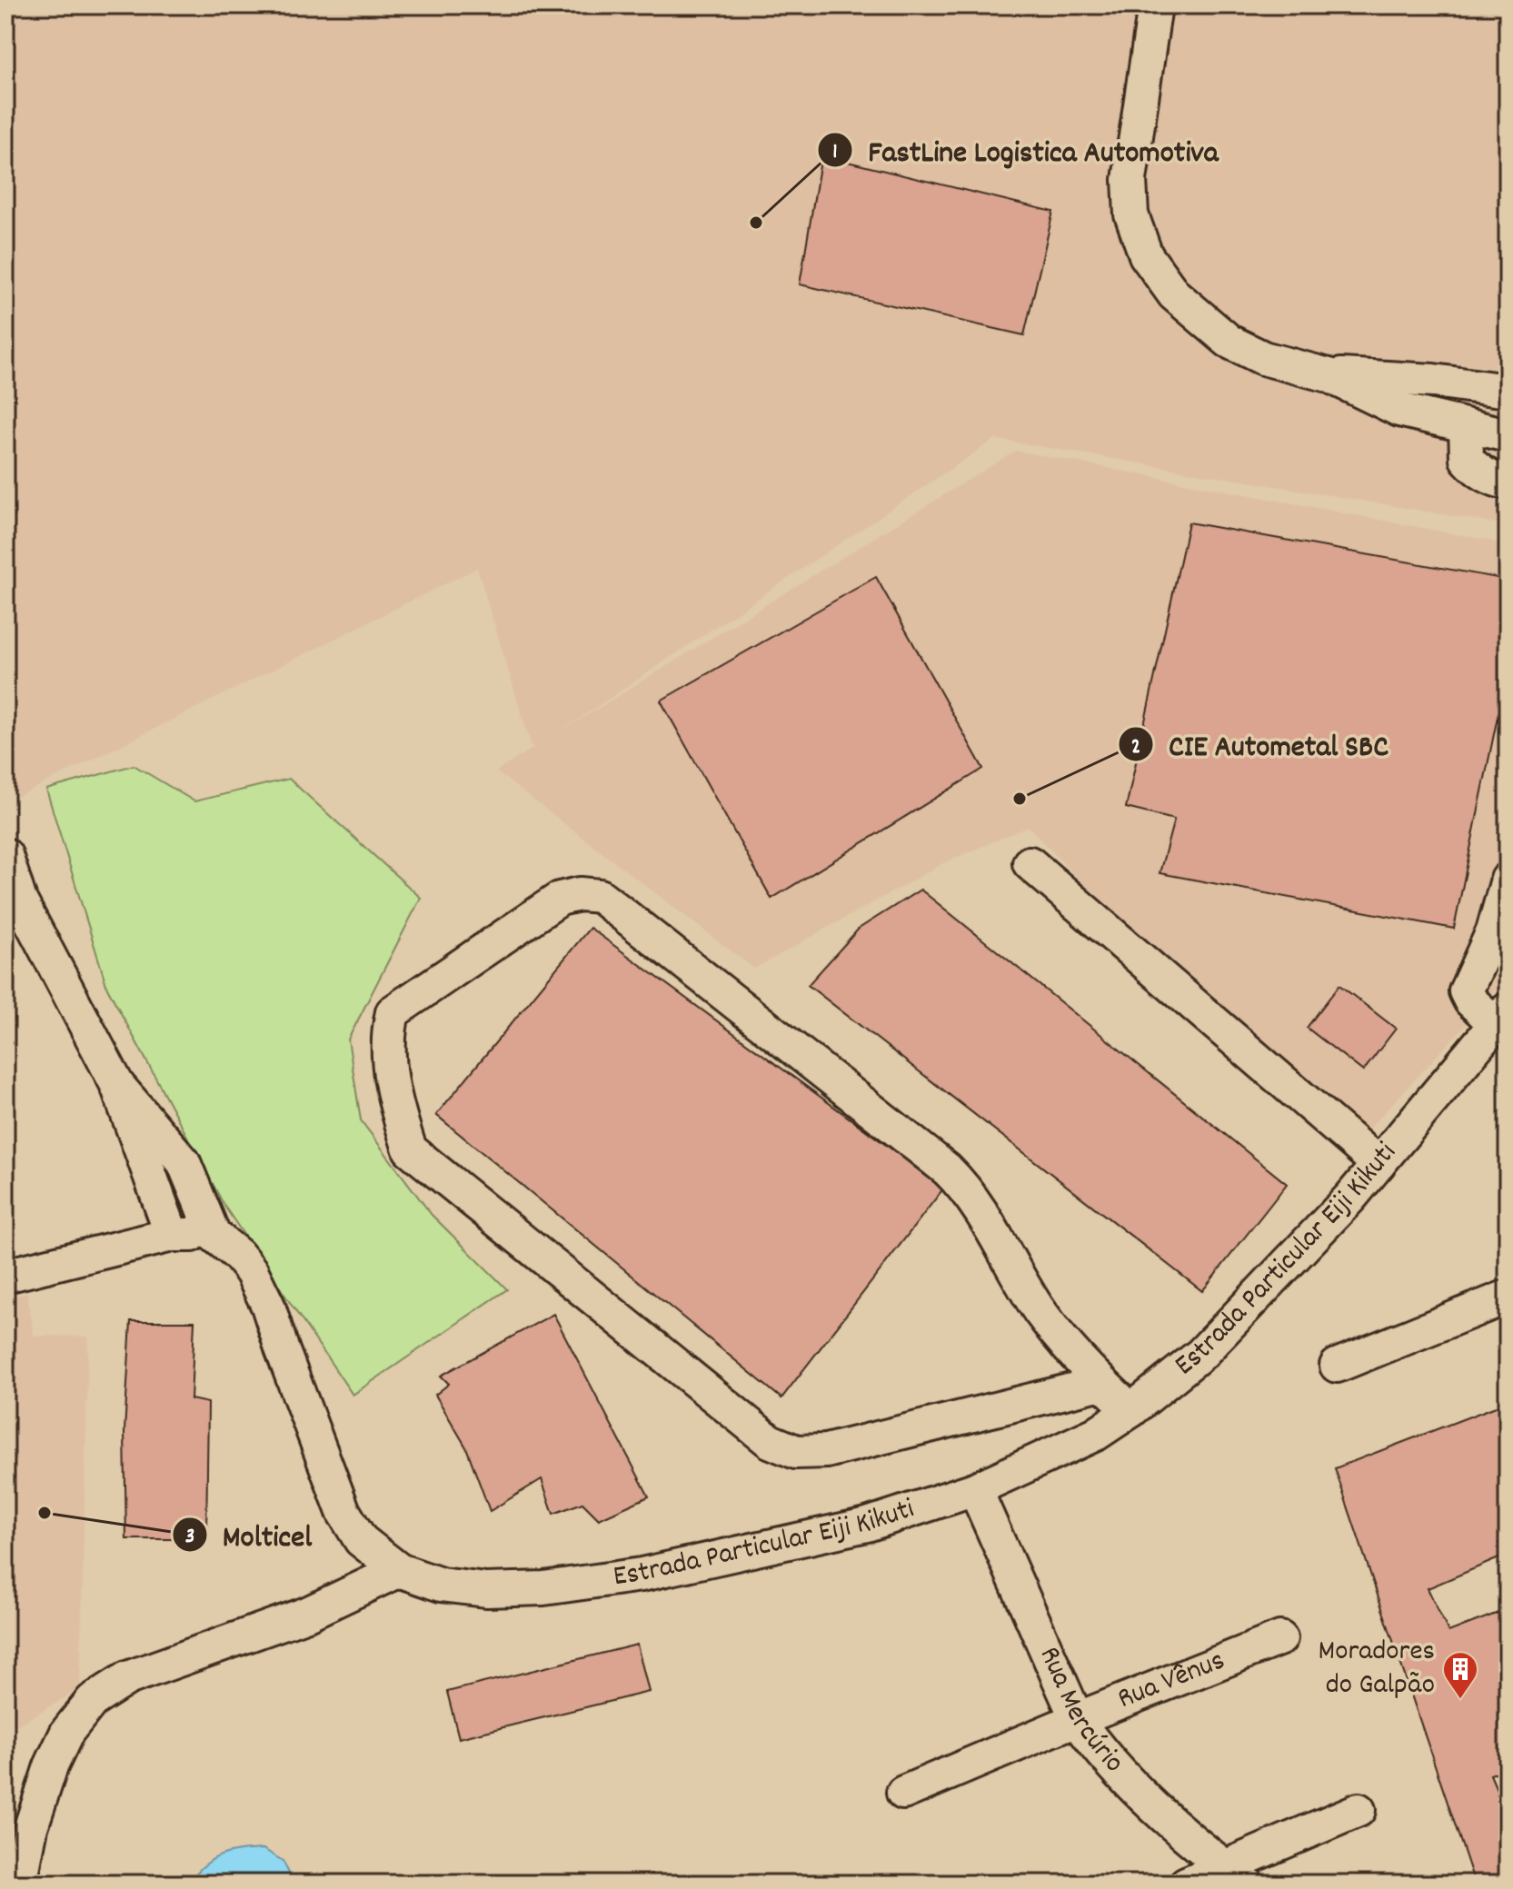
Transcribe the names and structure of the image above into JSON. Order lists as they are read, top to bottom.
{
  "streets": {
    "street": ["Estrada Particular Eiji Kikuti", "Rua Vênus", "Rua Mercúrio"]
  },
  "crossings": [
    ["Estrada Particular Eiji Kikuti", "Rua Mercúrio"],
    ["Rua Vênus", "Rua Mercúrio"]
  ],
  "places": {
    "other": ["FastLine Logistica Automotiva", "CIE Autometal SBC", "Molticel"],
    "building": ["Moradores do Galpão"]
  }
}
